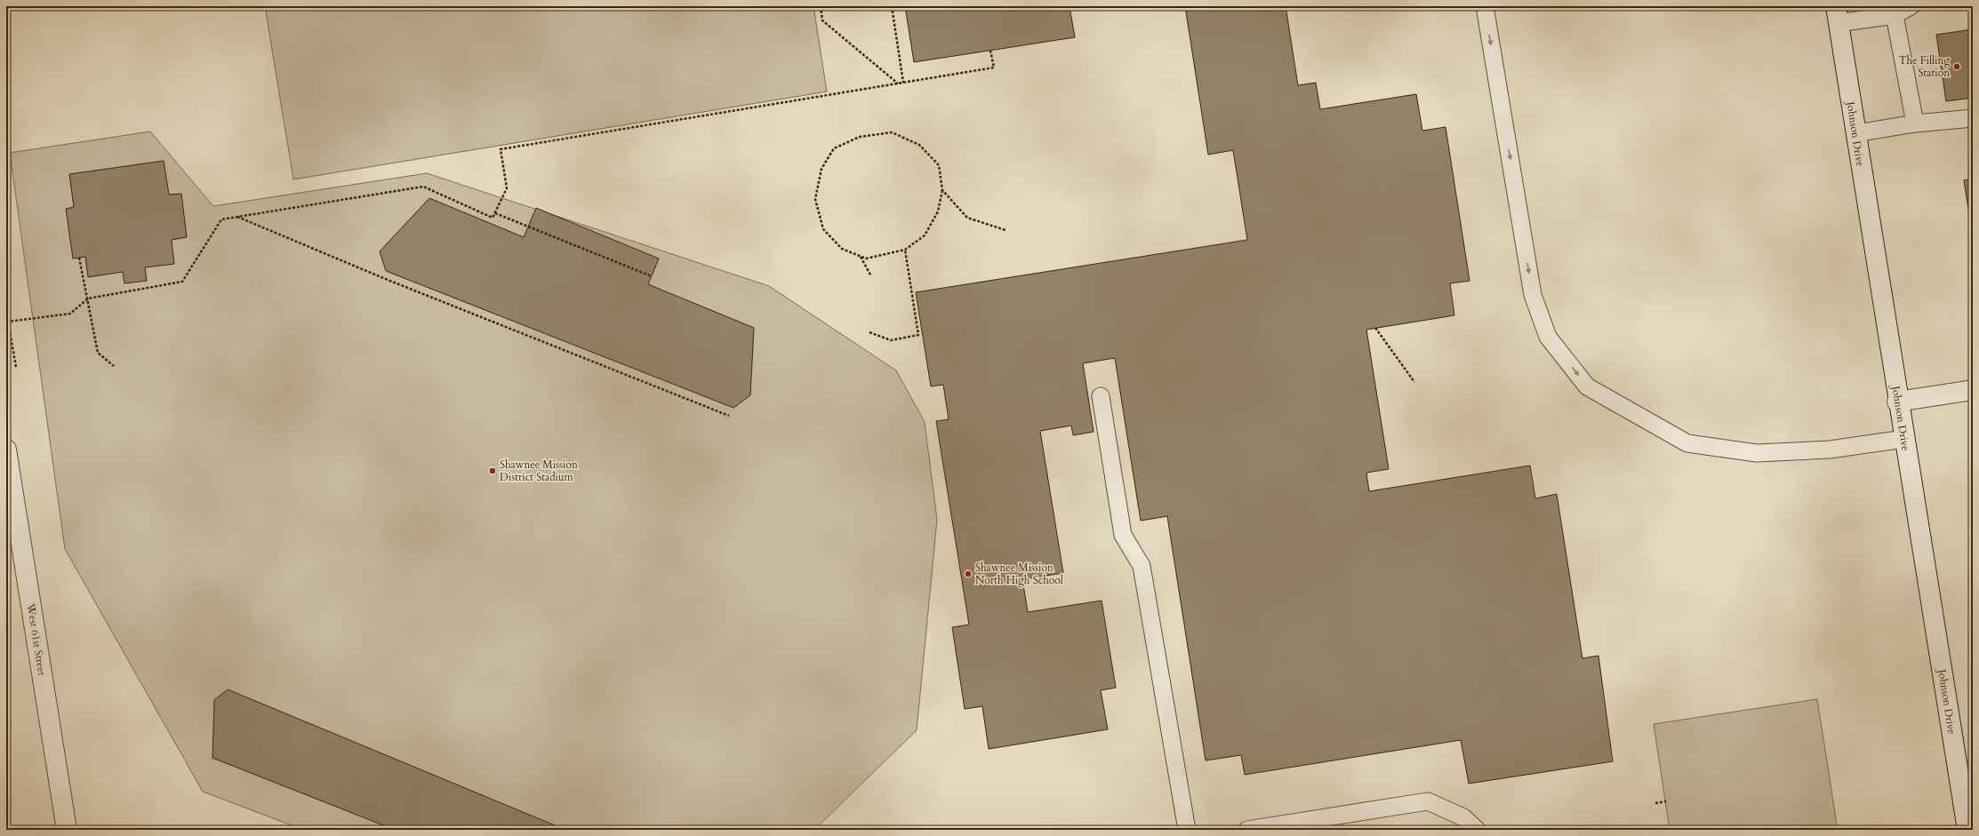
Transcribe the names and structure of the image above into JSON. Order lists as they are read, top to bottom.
{
  "streets": {
    "main road": ["Johnson Drive", "West 61st Street"]
  },
  "places": ["The Filling Station", "Shawnee Mission District Stadium", "Shawnee Mission North High School"]
}
